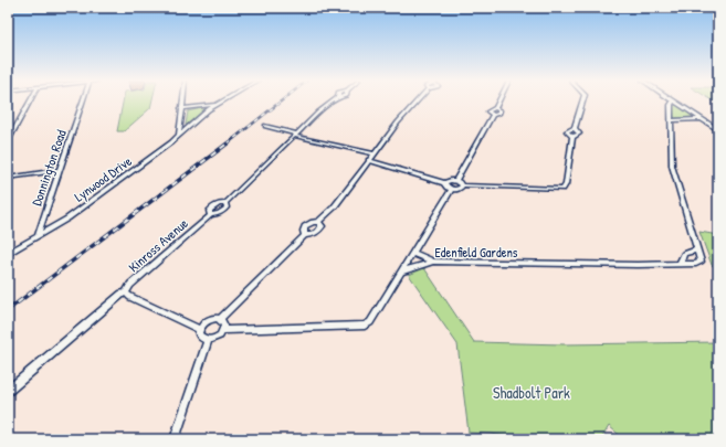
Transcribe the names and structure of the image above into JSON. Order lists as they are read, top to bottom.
{
  "streets": {
    "street": [
      "Donnington Road",
      "Lynwood Drive",
      "Kinross Avenue",
      "Edenfield Gardens"
    ]
  },
  "crossings": [
    ["Donnington Road", "Lynwood Drive"]
  ],
  "parks": ["Shadbolt Park"]
}
